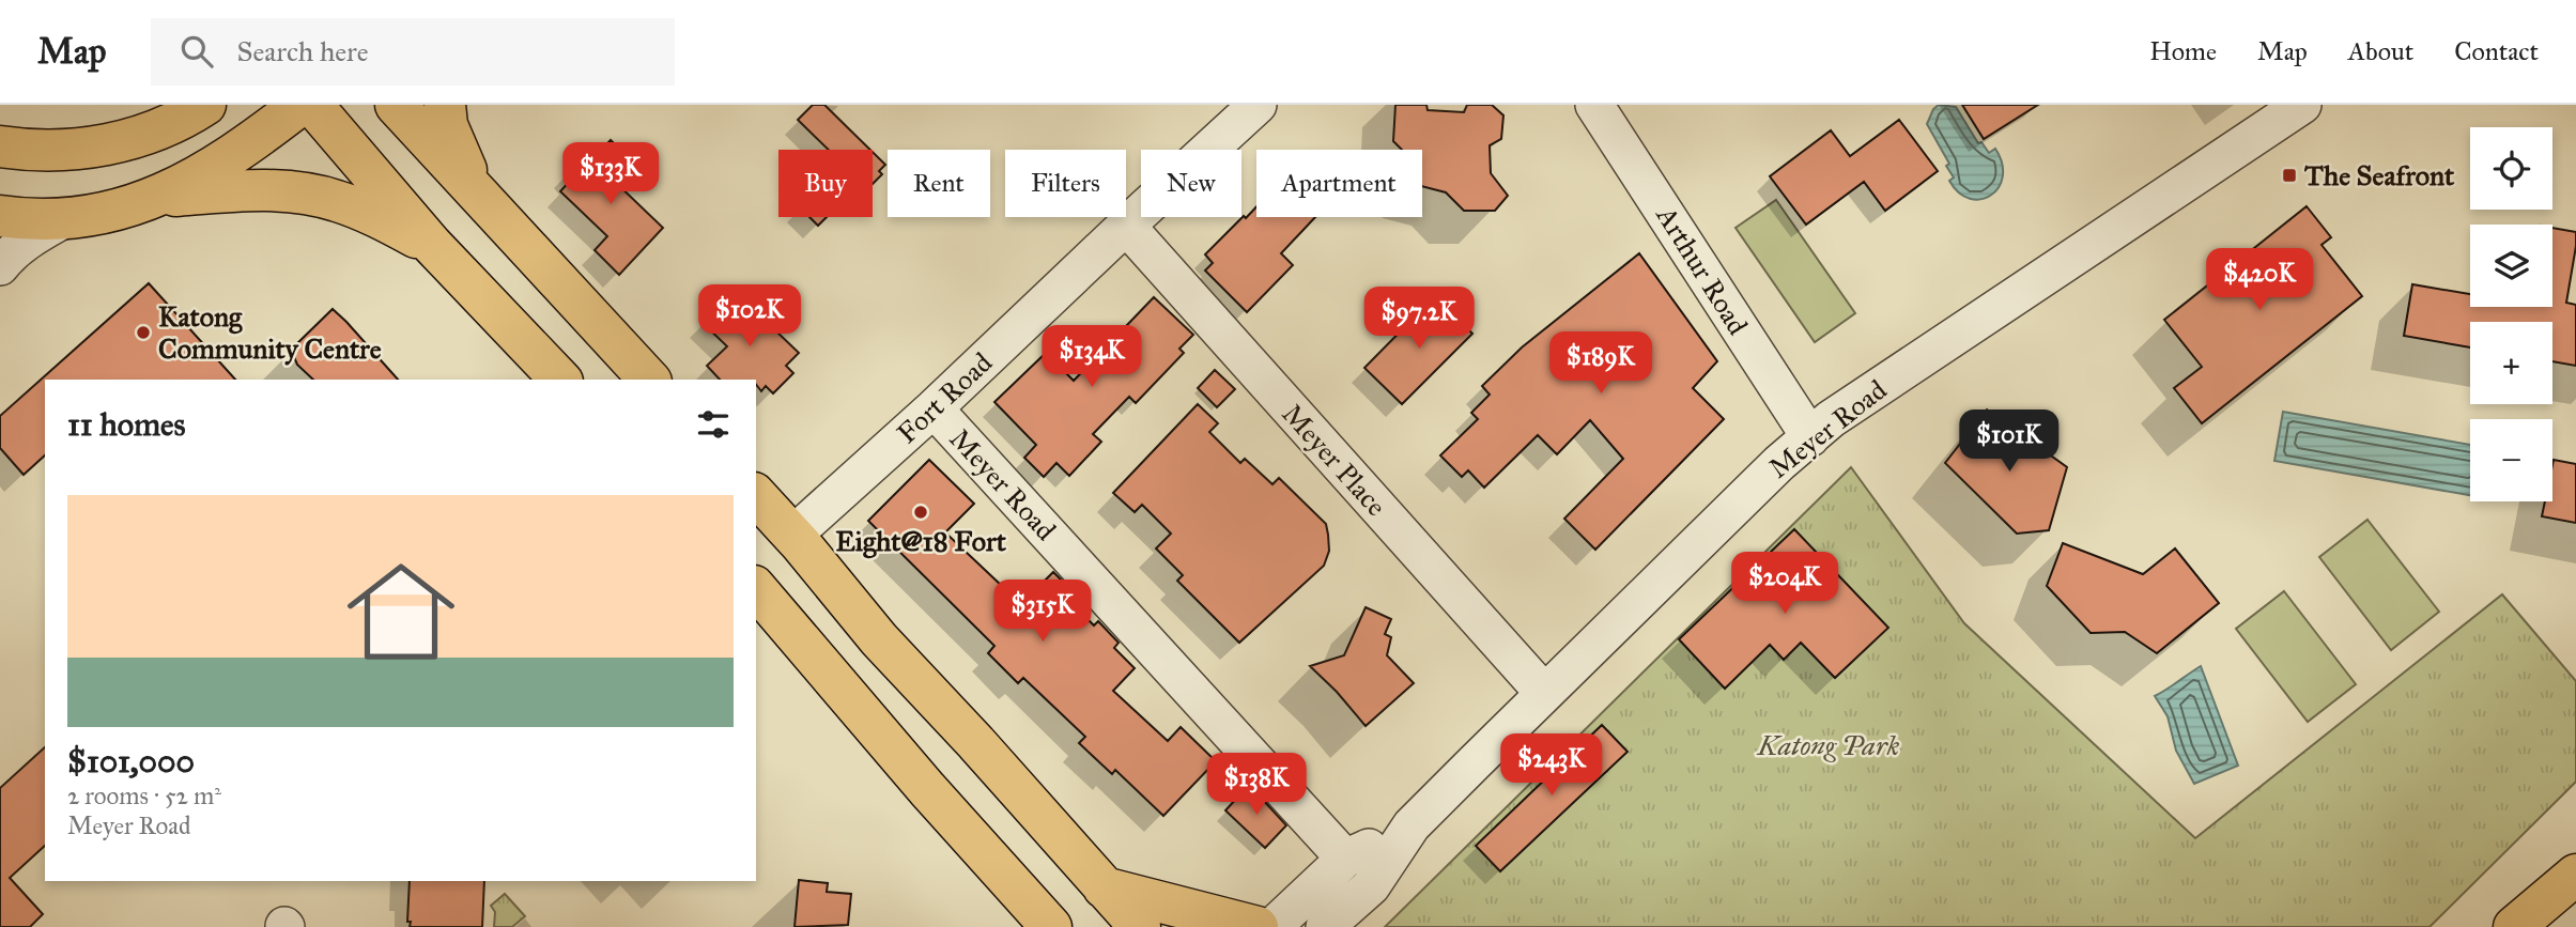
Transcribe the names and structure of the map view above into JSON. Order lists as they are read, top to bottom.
{
  "streets": {
    "street": [
      "Arthur Road",
      "Fort Road",
      "Meyer Road",
      "Meyer Place"
    ]
  },
  "crossings": [
    ["Arthur Road", "Meyer Road"],
    ["Fort Road", "Meyer Road"],
    ["Fort Road", "Meyer Place"],
    ["Meyer Road", "Meyer Place"]
  ],
  "parks": ["Katong Park"],
  "places": {
    "transit": ["The Seafront"],
    "other": ["Katong Community Centre", "Eight@18 Fort"]
  },
  "page": {
    "header": "Map",
    "search": "Search here",
    "nav": [
      "Home",
      "Map",
      "About",
      "Contact"
    ],
    "map_buttons": ["+", "−"],
    "price": [
      "$133K",
      "$420K",
      "$102K",
      "$97.2K",
      "$134K",
      "$189K",
      "$101K",
      "$204K",
      "$315K",
      "$243K",
      "$138K"
    ],
    "chip": [
      "Buy",
      "Rent",
      "Filters",
      "New",
      "Apartment"
    ],
    "heading": "11 homes",
    "list": [
      {
        "name": "$101,000",
        "note": "2 rooms · 52 m² · Meyer Road"
      }
    ]
  }
}
